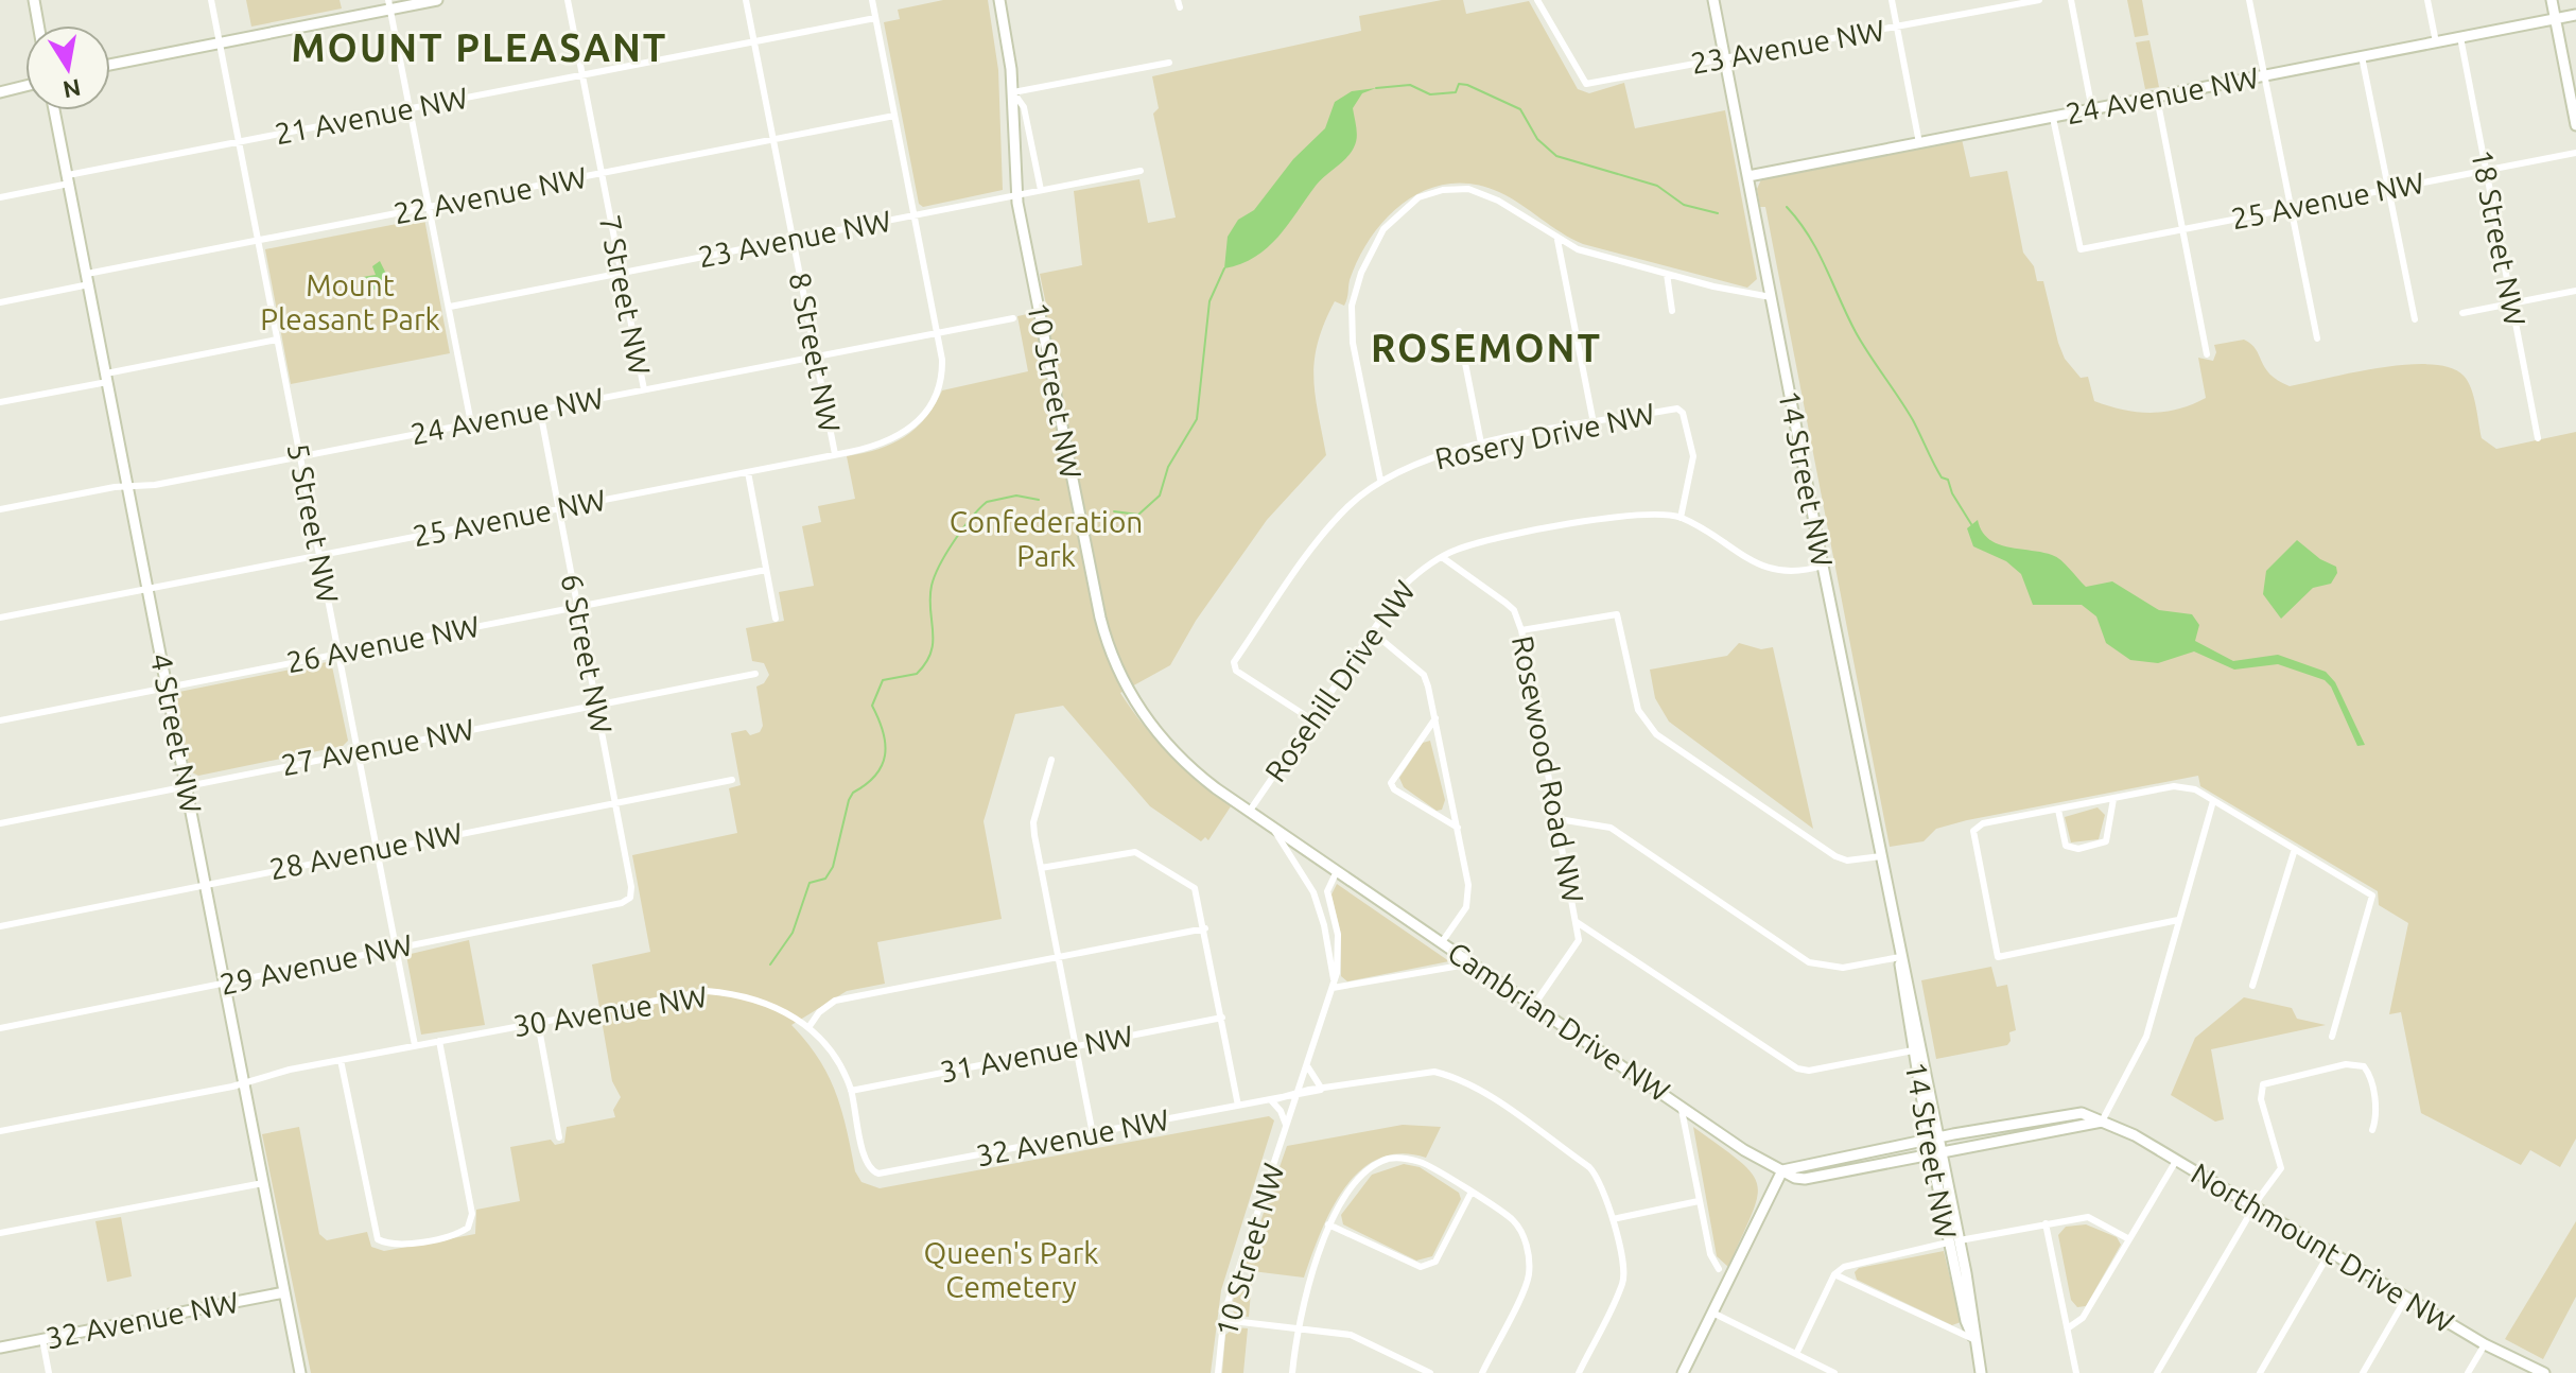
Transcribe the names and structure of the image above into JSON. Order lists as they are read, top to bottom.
{
  "streets": {
    "street": [
      "23 Avenue NW",
      "24 Avenue NW",
      "21 Avenue NW",
      "22 Avenue NW",
      "25 Avenue NW",
      "18 Street NW",
      "7 Street NW",
      "8 Street NW",
      "10 Street NW",
      "Rosery Drive NW",
      "14 Street NW",
      "5 Street NW",
      "26 Avenue NW",
      "6 Street NW",
      "Rosehill Drive NW",
      "4 Street NW",
      "27 Avenue NW",
      "Rosewood Road NW",
      "28 Avenue NW",
      "29 Avenue NW",
      "30 Avenue NW",
      "Cambrian Drive NW",
      "31 Avenue NW",
      "32 Avenue NW",
      "Northmount Drive NW"
    ]
  },
  "crossings": [
    ["23 Avenue NW", "25 Avenue NW"],
    ["23 Avenue NW", "7 Street NW"],
    ["23 Avenue NW", "8 Street NW"],
    ["23 Avenue NW", "10 Street NW"],
    ["23 Avenue NW", "14 Street NW"],
    ["24 Avenue NW", "25 Avenue NW"],
    ["24 Avenue NW", "18 Street NW"],
    ["24 Avenue NW", "7 Street NW"],
    ["24 Avenue NW", "8 Street NW"],
    ["24 Avenue NW", "14 Street NW"],
    ["24 Avenue NW", "5 Street NW"],
    ["24 Avenue NW", "6 Street NW"],
    ["24 Avenue NW", "4 Street NW"],
    ["21 Avenue NW", "25 Avenue NW"],
    ["21 Avenue NW", "7 Street NW"],
    ["21 Avenue NW", "8 Street NW"],
    ["21 Avenue NW", "5 Street NW"],
    ["21 Avenue NW", "4 Street NW"],
    ["22 Avenue NW", "25 Avenue NW"],
    ["22 Avenue NW", "7 Street NW"],
    ["22 Avenue NW", "8 Street NW"],
    ["22 Avenue NW", "5 Street NW"],
    ["22 Avenue NW", "4 Street NW"],
    ["25 Avenue NW", "18 Street NW"],
    ["25 Avenue NW", "8 Street NW"],
    ["25 Avenue NW", "5 Street NW"],
    ["25 Avenue NW", "6 Street NW"],
    ["25 Avenue NW", "4 Street NW"],
    ["10 Street NW", "Rosehill Drive NW"],
    ["10 Street NW", "Cambrian Drive NW"],
    ["10 Street NW", "32 Avenue NW"],
    ["Rosery Drive NW", "Rosehill Drive NW"],
    ["14 Street NW", "Rosehill Drive NW"],
    ["14 Street NW", "Northmount Drive NW"],
    ["5 Street NW", "26 Avenue NW"],
    ["5 Street NW", "27 Avenue NW"],
    ["5 Street NW", "28 Avenue NW"],
    ["5 Street NW", "29 Avenue NW"],
    ["5 Street NW", "30 Avenue NW"],
    ["26 Avenue NW", "6 Street NW"],
    ["26 Avenue NW", "4 Street NW"],
    ["6 Street NW", "27 Avenue NW"],
    ["6 Street NW", "28 Avenue NW"],
    ["6 Street NW", "29 Avenue NW"],
    ["Rosehill Drive NW", "Rosewood Road NW"],
    ["4 Street NW", "27 Avenue NW"],
    ["4 Street NW", "28 Avenue NW"],
    ["4 Street NW", "29 Avenue NW"],
    ["4 Street NW", "30 Avenue NW"],
    ["4 Street NW", "32 Avenue NW"],
    ["Rosewood Road NW", "Cambrian Drive NW"],
    ["Cambrian Drive NW", "Northmount Drive NW"],
    ["31 Avenue NW", "32 Avenue NW"]
  ],
  "districts": ["MOUNT PLEASANT", "ROSEMONT"],
  "parks": ["Mount Pleasant Park", "Confederation Park", "Queen's Park Cemetery"],
  "north": "bottom"
}
